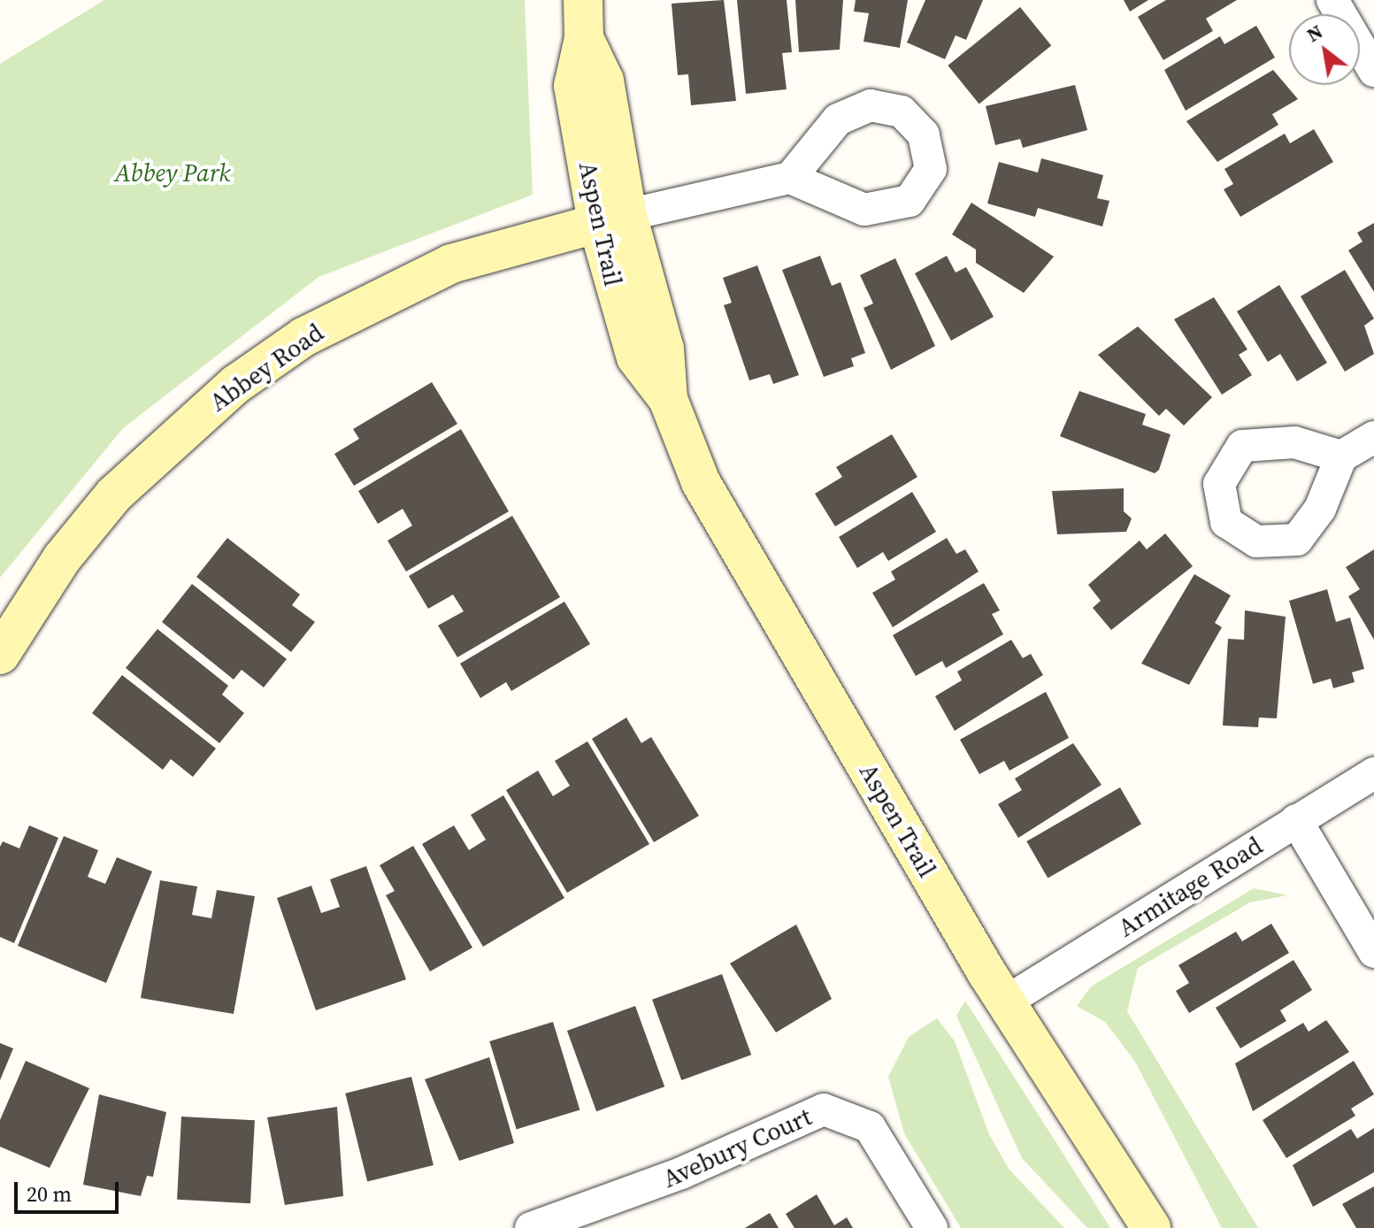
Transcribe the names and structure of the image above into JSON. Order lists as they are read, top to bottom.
{
  "streets": {
    "street": [
      "Aspen Trail",
      "Abbey Road",
      "Armitage Road",
      "Avebury Court"
    ]
  },
  "crossings": [
    ["Aspen Trail", "Abbey Road"],
    ["Aspen Trail", "Armitage Road"]
  ],
  "parks": ["Abbey Park"],
  "scale_bar": "20 m",
  "north": "top left"
}
